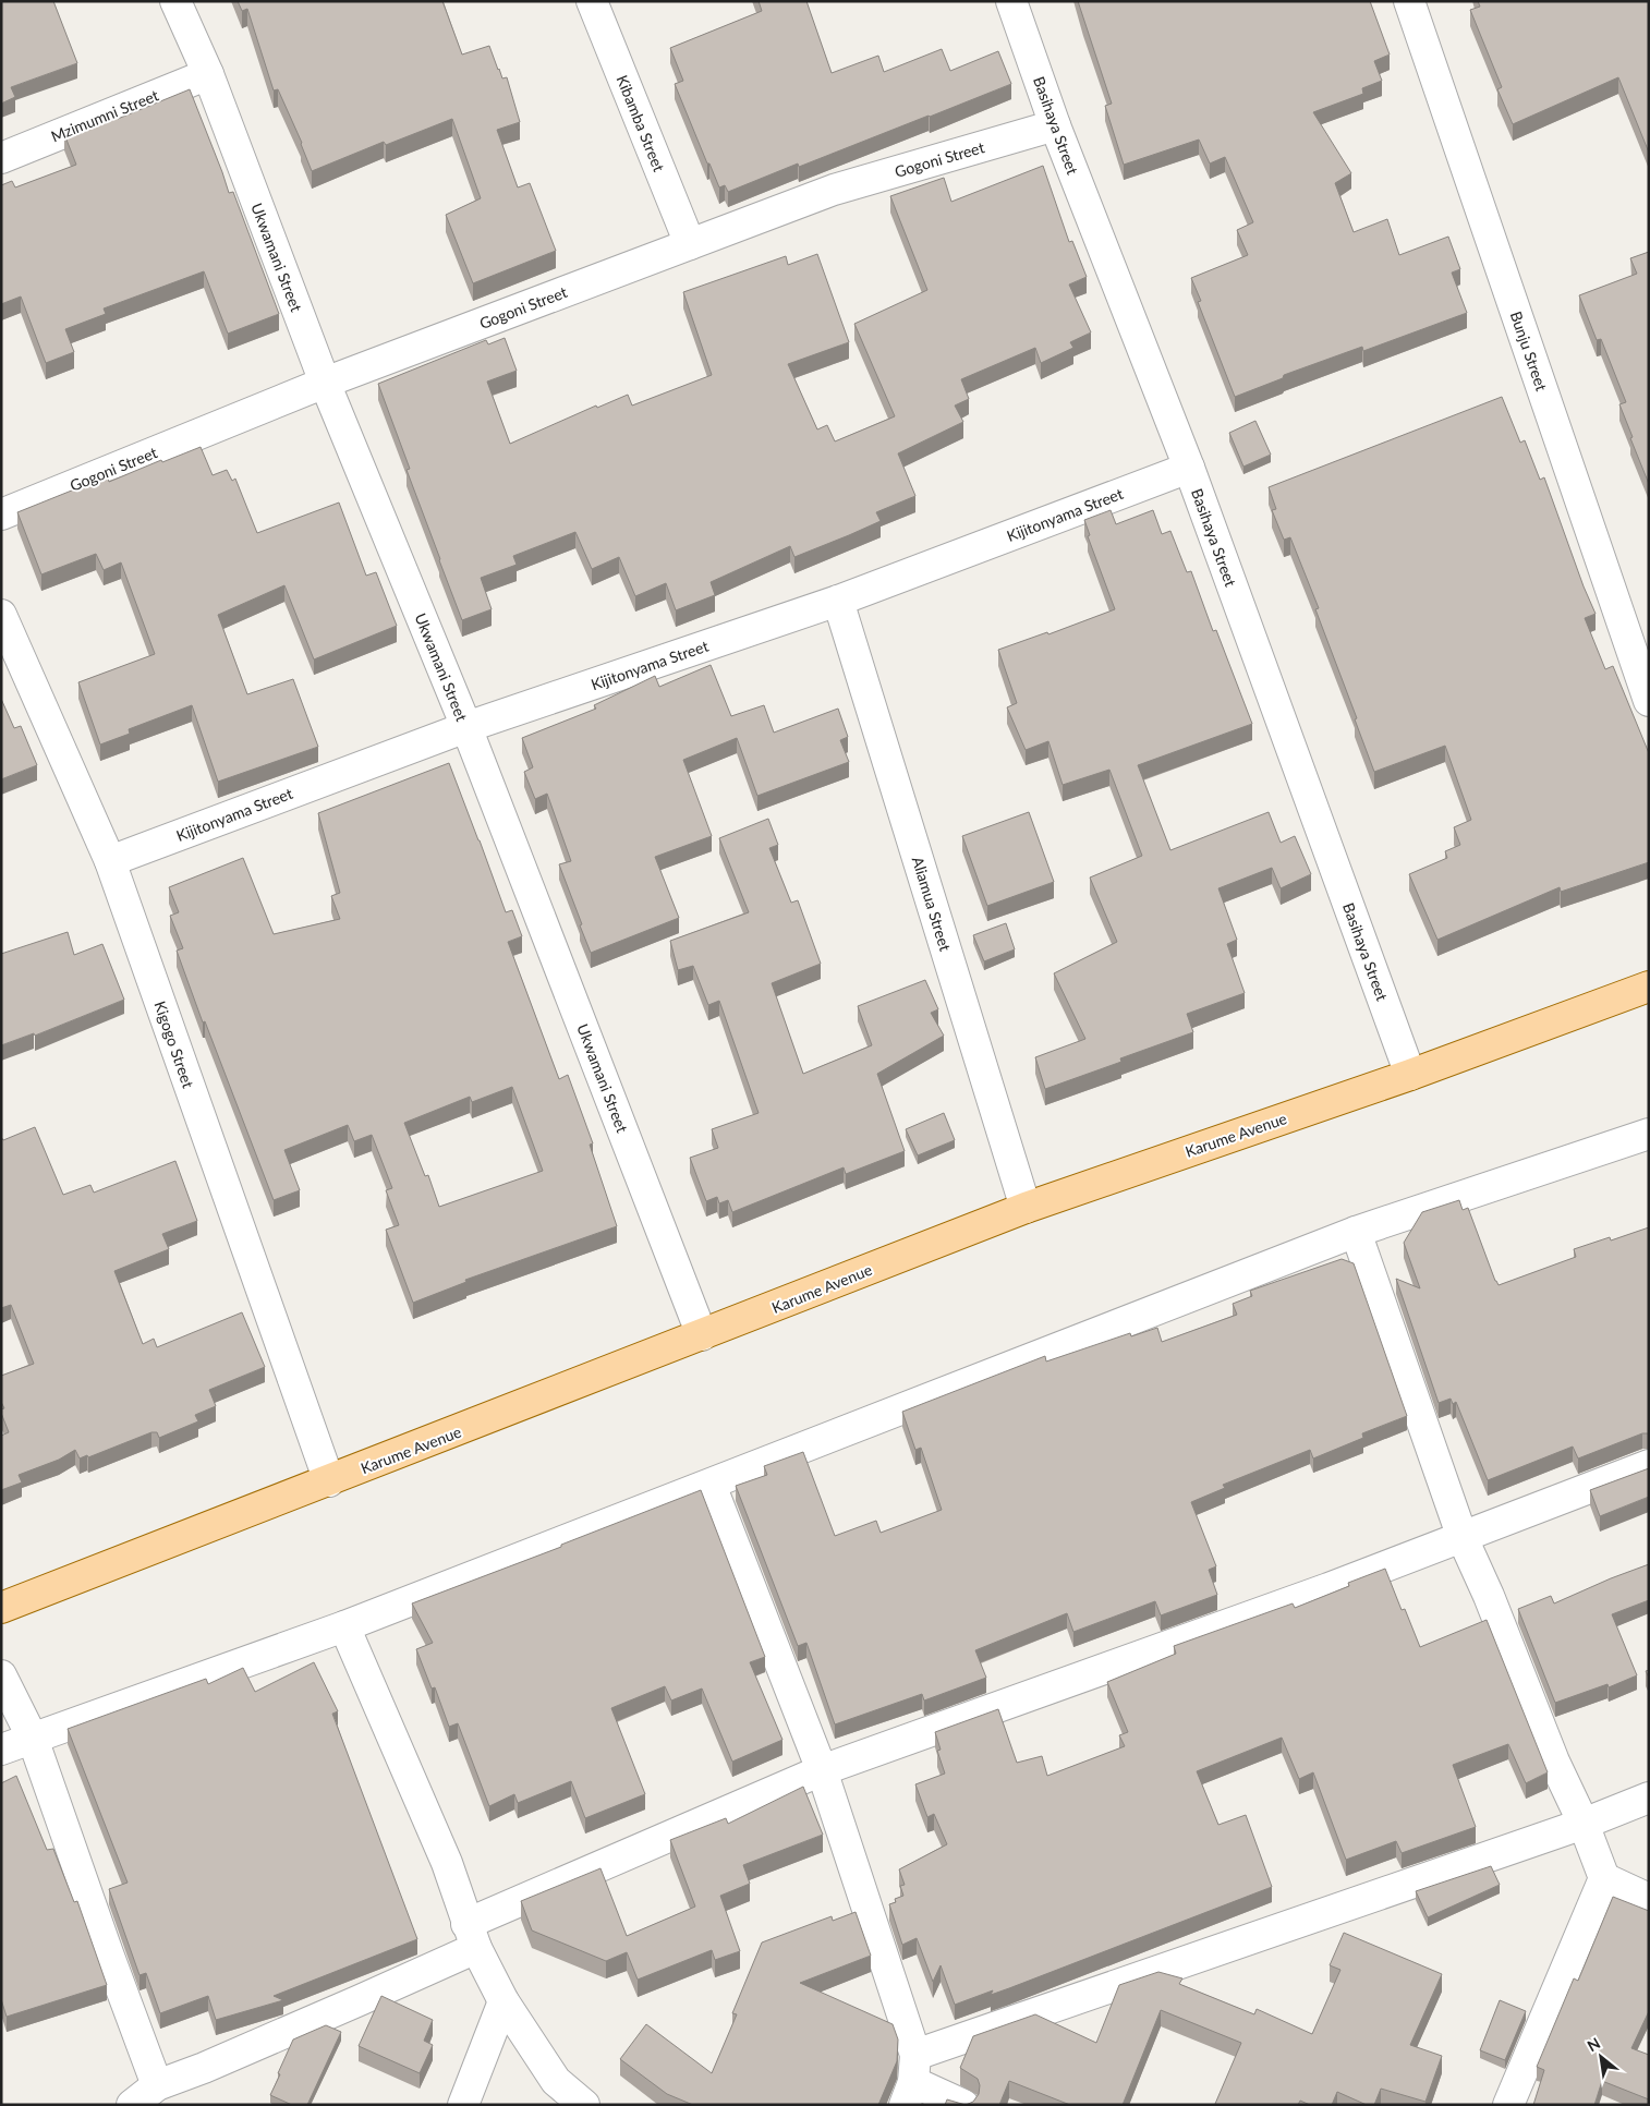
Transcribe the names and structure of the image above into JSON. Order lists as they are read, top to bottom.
{
  "streets": {
    "main road": ["Karume Avenue"],
    "street": [
      "Mzimumni Street",
      "Kibamba Street",
      "Basihaya Street",
      "Gogoni Street",
      "Ukwamani Street",
      "Bunju Street",
      "Kijitonyama Street",
      "Aliamua Street",
      "Kigogo Street"
    ]
  },
  "crossings": [
    ["Mzimumni Street", "Ukwamani Street"],
    ["Kibamba Street", "Gogoni Street"],
    ["Basihaya Street", "Gogoni Street"],
    ["Basihaya Street", "Kijitonyama Street"],
    ["Basihaya Street", "Karume Avenue"],
    ["Gogoni Street", "Ukwamani Street"],
    ["Ukwamani Street", "Kijitonyama Street"],
    ["Ukwamani Street", "Karume Avenue"],
    ["Kijitonyama Street", "Aliamua Street"],
    ["Kijitonyama Street", "Kigogo Street"],
    ["Aliamua Street", "Karume Avenue"],
    ["Kigogo Street", "Karume Avenue"]
  ],
  "north": "top left"
}
